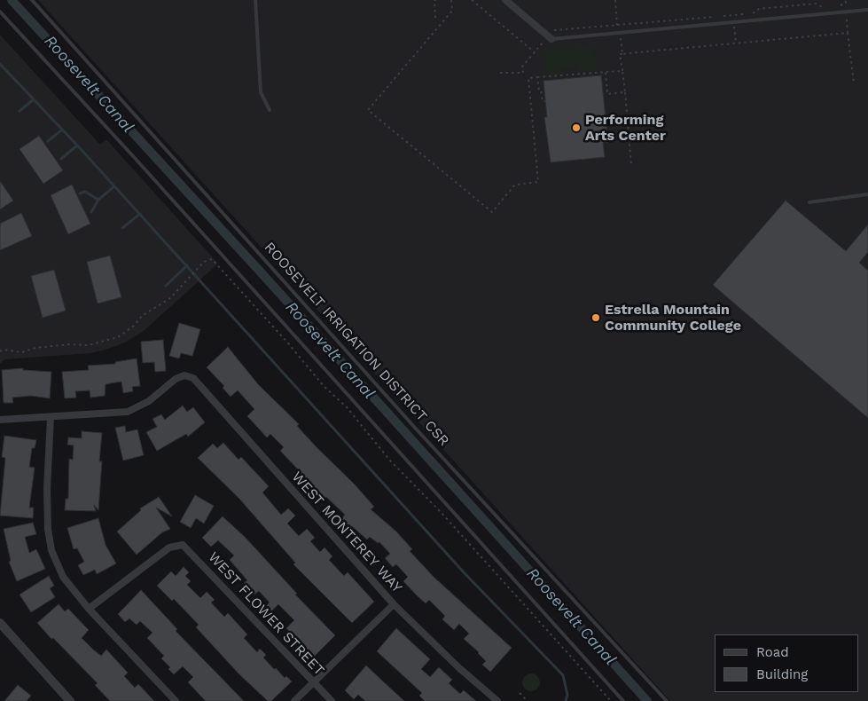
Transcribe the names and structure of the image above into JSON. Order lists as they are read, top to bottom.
{
  "streets": {
    "street": ["WEST MONTEREY WAY", "WEST FLOWER STREET"],
    "lane": ["ROOSEVELT IRRIGATION DISTRICT CSR"]
  },
  "water": ["Roosevelt Canal"],
  "places": ["Performing Arts Center", "Estrella Mountain Community College"],
  "legend": ["Road", "Building"]
}
